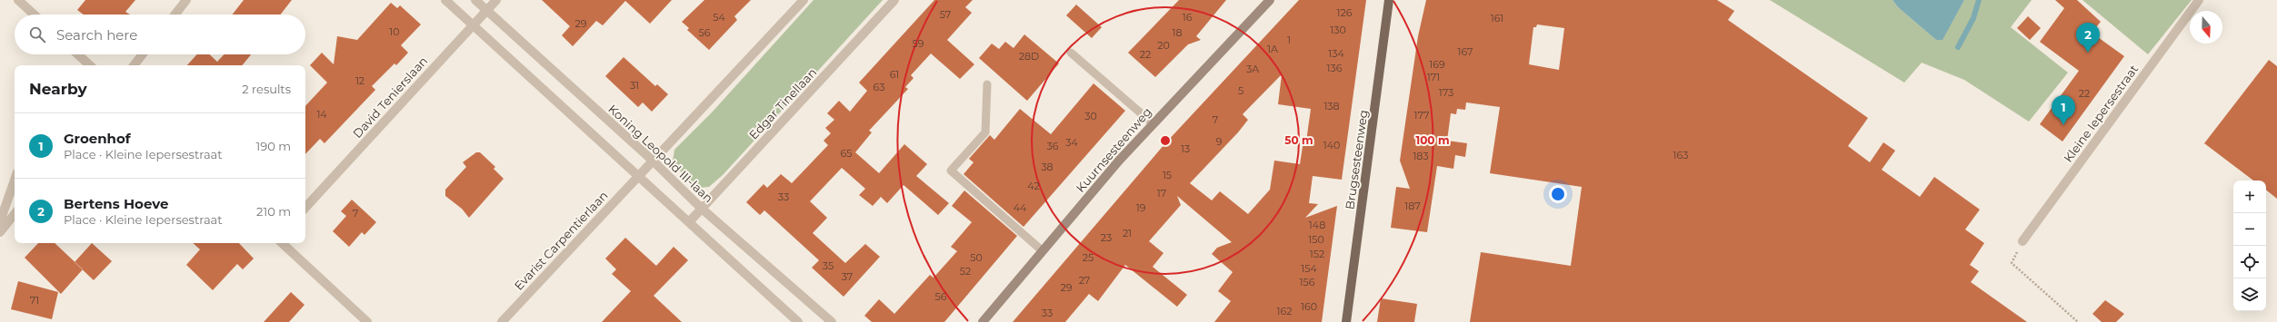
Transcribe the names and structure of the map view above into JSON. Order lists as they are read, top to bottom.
{
  "streets": {
    "main road": ["Brugsesteenweg"],
    "street": [
      "David Tenierslaan",
      "Edgar Tinellaan",
      "Kleine Iepersestraat",
      "Kuurnsesteenweg",
      "Koning Leopold III-laan",
      "Evarist Carpentierlaan"
    ]
  },
  "crossings": [
    ["David Tenierslaan", "Koning Leopold III-laan"],
    ["Edgar Tinellaan", "Koning Leopold III-laan"]
  ],
  "house_numbers": [
    "126",
    "57",
    "54",
    "16",
    "161",
    "29",
    "130",
    "10",
    "56",
    "18",
    "1",
    "59",
    "20",
    "1A",
    "167",
    "134",
    "22",
    "28D",
    "169",
    "136",
    "3A",
    "61",
    "171",
    "12",
    "31",
    "63",
    "5",
    "173",
    "22",
    "138",
    "14",
    "177",
    "30",
    "7",
    "9",
    "34",
    "140",
    "36",
    "13",
    "65",
    "163",
    "183",
    "38",
    "15",
    "42",
    "17",
    "33",
    "187",
    "44",
    "19",
    "7",
    "148",
    "21",
    "23",
    "150",
    "152",
    "50",
    "25",
    "35",
    "154",
    "52",
    "37",
    "27",
    "156",
    "29",
    "56",
    "71",
    "160",
    "162",
    "33"
  ],
  "north": "bottom",
  "page": {
    "search": "Search here",
    "pins": ["2", "1"],
    "heading": ["Nearby", "2 results"],
    "list": [
      {
        "mark": "1",
        "name": "Groenhof",
        "note": "Place · Kleine Iepersestraat",
        "value": "190 m"
      },
      {
        "mark": "2",
        "name": "Bertens Hoeve",
        "note": "Place · Kleine Iepersestraat",
        "value": "210 m"
      }
    ],
    "map_buttons": ["+", "−"]
  },
  "rings": ["50 m", "100 m"]
}
